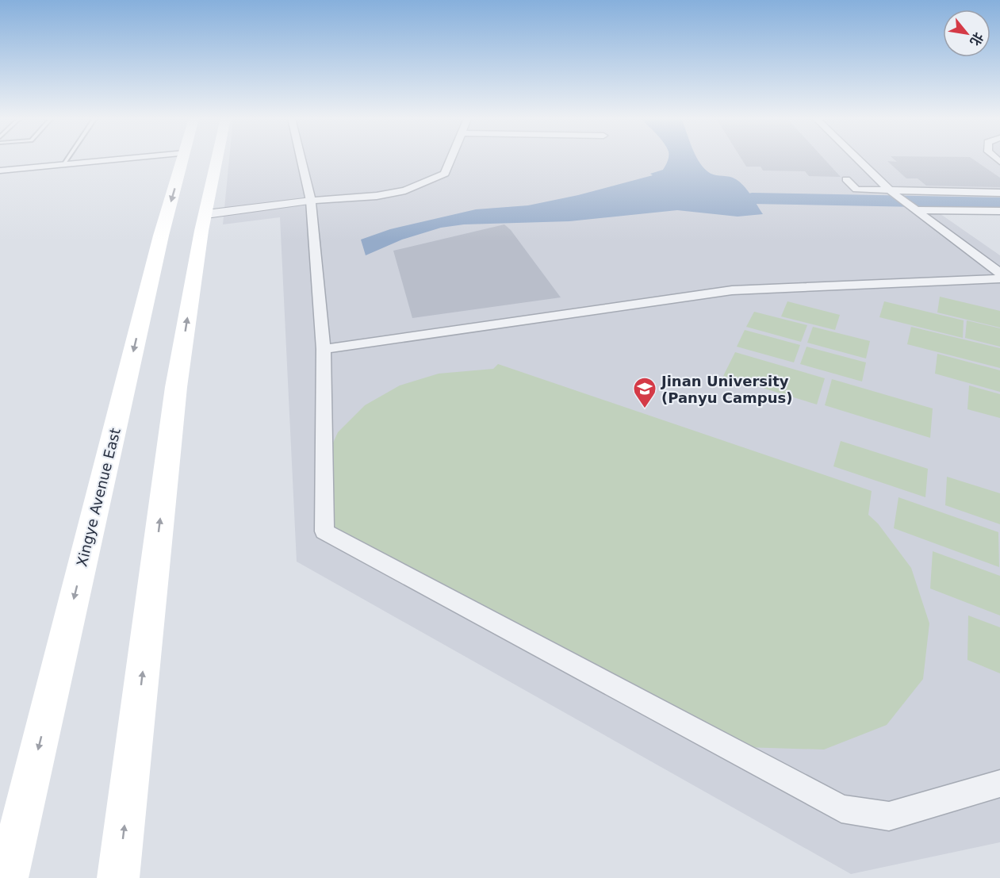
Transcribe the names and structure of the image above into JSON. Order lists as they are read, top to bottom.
{
  "streets": {
    "main road": ["Xingye Avenue East"]
  },
  "places": {
    "school or university": ["Jinan University (Panyu Campus)"]
  },
  "north": "bottom right"
}
